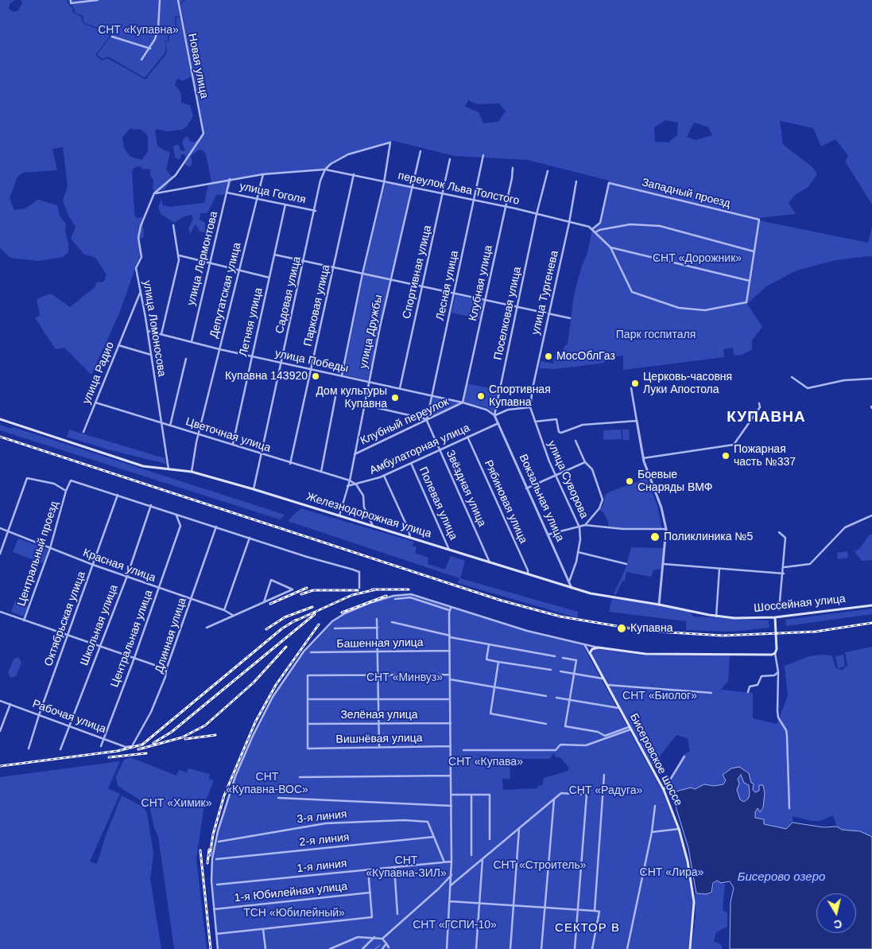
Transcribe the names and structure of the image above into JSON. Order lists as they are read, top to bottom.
{
  "streets": {
    "main road": ["Железнодорожная улица", "Шоссейная улица", "Бисеровское шоссе"],
    "street": [
      "Новая улица",
      "переулок Льва Толстого",
      "улица Гоголя",
      "Западный проезд",
      "улица Лермонтова",
      "Спортивная улица",
      "Клубная улица",
      "Лесная улица",
      "Депутатская улица",
      "улица Тургенева",
      "Садовая улица",
      "Парковая улица",
      "Поселковая улица",
      "Летняя улица",
      "улица Ломоносова",
      "улица Дружбы",
      "улица Победы",
      "улица Радио",
      "Клубный переулок",
      "Цветочная улица",
      "Амбулаторная улица",
      "улица Суворова",
      "Звёздная улица",
      "Вокзальная улица",
      "Рябиновая улица",
      "Полевая улица",
      "Центральный проезд",
      "Красная улица",
      "Октябрьская улица",
      "Школьная улица",
      "Длинная улица",
      "Центральная улица",
      "Башенная улица",
      "Зелёная улица",
      "Рабочая улица",
      "Вишнёвая улица",
      "3-я линия",
      "2-я линия",
      "1-я линия",
      "1-я Юбилейная улица"
    ]
  },
  "crossings": [
    ["Новая улица", "улица Ломоносова"],
    ["переулок Льва Толстого", "Западный проезд"],
    ["переулок Льва Толстого", "Спортивная улица"],
    ["переулок Льва Толстого", "Клубная улица"],
    ["переулок Льва Толстого", "Лесная улица"],
    ["переулок Льва Толстого", "улица Тургенева"],
    ["переулок Льва Толстого", "Садовая улица"],
    ["переулок Льва Толстого", "Парковая улица"],
    ["переулок Льва Толстого", "Поселковая улица"],
    ["переулок Льва Толстого", "улица Дружбы"],
    ["улица Гоголя", "улица Лермонтова"],
    ["улица Гоголя", "Депутатская улица"],
    ["улица Гоголя", "Садовая улица"],
    ["улица Гоголя", "Летняя улица"],
    ["улица Лермонтова", "улица Победы"],
    ["Спортивная улица", "улица Победы"],
    ["Клубная улица", "улица Победы"],
    ["Клубная улица", "Клубный переулок"],
    ["Лесная улица", "улица Победы"],
    ["Лесная улица", "Клубный переулок"],
    ["Лесная улица", "Звёздная улица"],
    ["Депутатская улица", "улица Победы"],
    ["Депутатская улица", "Цветочная улица"],
    ["Депутатская улица", "Железнодорожная улица"],
    ["улица Тургенева", "улица Суворова"],
    ["Садовая улица", "улица Победы"],
    ["Садовая улица", "Цветочная улица"],
    ["Садовая улица", "Железнодорожная улица"],
    ["Парковая улица", "улица Победы"],
    ["Парковая улица", "Цветочная улица"],
    ["Поселковая улица", "улица Победы"],
    ["Поселковая улица", "Вокзальная улица"],
    ["Летняя улица", "улица Победы"],
    ["Летняя улица", "Цветочная улица"],
    ["улица Ломоносова", "улица Победы"],
    ["улица Ломоносова", "улица Радио"],
    ["улица Ломоносова", "Цветочная улица"],
    ["улица Ломоносова", "Железнодорожная улица"],
    ["улица Дружбы", "улица Победы"],
    ["улица Дружбы", "Клубный переулок"],
    ["улица Дружбы", "Цветочная улица"],
    ["улица Дружбы", "Амбулаторная улица"],
    ["улица Дружбы", "Железнодорожная улица"],
    ["улица Победы", "Клубный переулок"],
    ["улица Победы", "Вокзальная улица"],
    ["улица Радио", "Цветочная улица"],
    ["Клубный переулок", "Звёздная улица"],
    ["Цветочная улица", "Амбулаторная улица"],
    ["Амбулаторная улица", "Звёздная улица"],
    ["Амбулаторная улица", "Вокзальная улица"],
    ["Амбулаторная улица", "Рябиновая улица"],
    ["Амбулаторная улица", "Полевая улица"],
    ["улица Суворова", "Вокзальная улица"],
    ["Звёздная улица", "Железнодорожная улица"],
    ["Вокзальная улица", "Железнодорожная улица"],
    ["Рябиновая улица", "Железнодорожная улица"],
    ["Полевая улица", "Железнодорожная улица"],
    ["Железнодорожная улица", "Шоссейная улица"],
    ["Центральный проезд", "Красная улица"],
    ["Красная улица", "Октябрьская улица"],
    ["Красная улица", "Школьная улица"],
    ["Красная улица", "Длинная улица"],
    ["Красная улица", "Центральная улица"],
    ["Октябрьская улица", "Рабочая улица"],
    ["Школьная улица", "Рабочая улица"],
    ["Длинная улица", "Рабочая улица"],
    ["Центральная улица", "Рабочая улица"],
    ["Зелёная улица", "Вишнёвая улица"],
    ["3-я линия", "2-я линия"]
  ],
  "districts": ["КУПАВНА", "СЕКТОР В"],
  "water": ["Бисерово озеро"],
  "parks": [
    "СНТ «Купавна»",
    "СНТ «Дорожник»",
    "Парк госпиталя",
    "СНТ «Минвуз»",
    "СНТ «Биолог»",
    "СНТ «Купава»",
    "СНТ «Купавна-ВОС»",
    "СНТ «Радуга»",
    "СНТ «Химик»",
    "СНТ «Купавна-ЗИЛ»",
    "СНТ «Строитель»",
    "СНТ «Лира»",
    "ТСН «Юбилейный»",
    "СНТ «ГСПИ-10»"
  ],
  "places": [
    "МосОблГаз",
    "Купавна 143920",
    "Церковь-часовня Луки Апостола",
    "Спортивная Купавна",
    "Дом культуры Купавна",
    "Пожарная часть №337",
    "Боевые Снаряды ВМФ",
    "Поликлиника №5",
    "Купавна"
  ],
  "north": "bottom"
}
